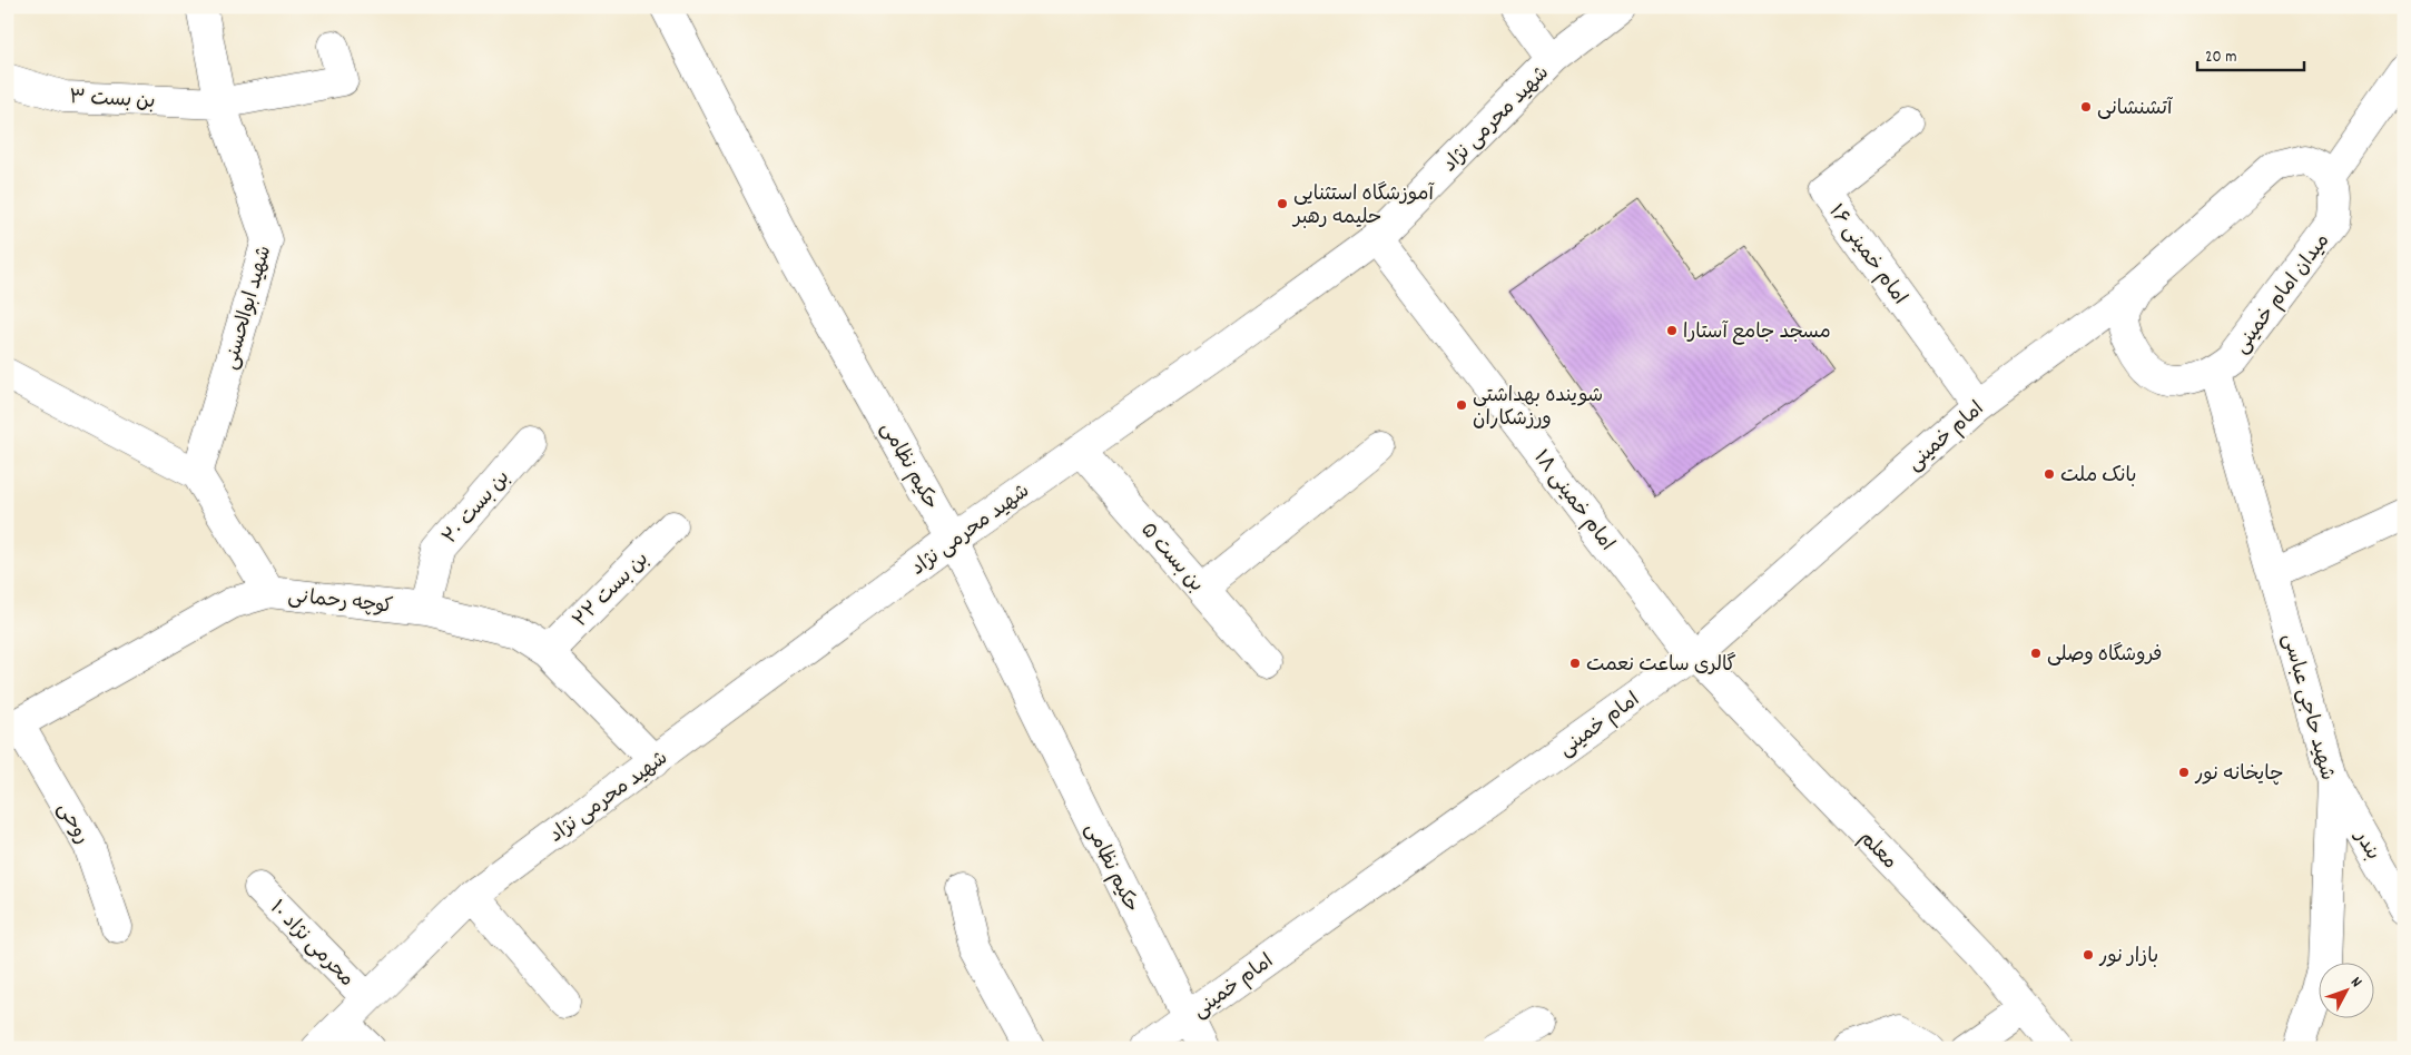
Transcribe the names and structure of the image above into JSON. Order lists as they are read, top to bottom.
{
  "streets": {
    "street": [
      "بن بست ۳",
      "شهید محرمی نژاد",
      "امام خمینی ۱۶",
      "میدان امام خمینی",
      "شهید ابوالحسنی",
      "امام خمینی",
      "حکیم نظامی",
      "امام خمینی ۱۸",
      "بن بست ۲۰",
      "بن بست ۵",
      "بن بست ۲۲",
      "کوچه رحمانی",
      "شهید حاجی عباسی",
      "روحی",
      "بندر",
      "معلم",
      "محرمی نژاد ۱۰"
    ]
  },
  "crossings": [
    ["بن بست ۳", "شهید ابوالحسنی"],
    ["شهید محرمی نژاد", "حکیم نظامی"],
    ["شهید محرمی نژاد", "امام خمینی ۱۸"],
    ["شهید محرمی نژاد", "بن بست ۵"],
    ["شهید محرمی نژاد", "کوچه رحمانی"],
    ["شهید محرمی نژاد", "محرمی نژاد ۱۰"],
    ["امام خمینی ۱۶", "امام خمینی"],
    ["میدان امام خمینی", "امام خمینی"],
    ["میدان امام خمینی", "شهید حاجی عباسی"],
    ["امام خمینی", "حکیم نظامی"],
    ["امام خمینی", "امام خمینی ۱۸"],
    ["امام خمینی", "معلم"],
    ["امام خمینی ۱۸", "معلم"],
    ["بن بست ۲۰", "کوچه رحمانی"],
    ["بن بست ۲۲", "کوچه رحمانی"],
    ["کوچه رحمانی", "روحی"],
    ["شهید حاجی عباسی", "بندر"]
  ],
  "places": [
    "آتشنشانی",
    "آموزشگاه استثنایی حلیمه رهبر",
    "مسجد جامع آستارا",
    "شوینده بهداشتی ورزشکاران",
    "بانک ملت",
    "فروشگاه وصلی",
    "گالری ساعت نعمت",
    "چایخانه نور",
    "بازار نور"
  ],
  "scale_bar": "20 m",
  "north": "top right"
}
